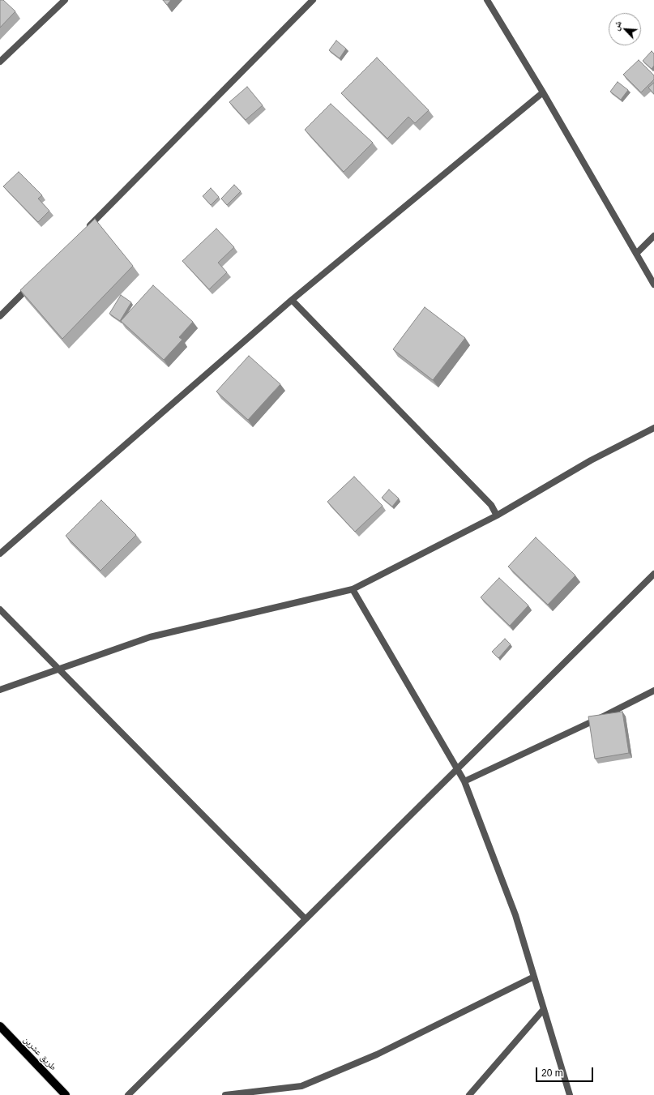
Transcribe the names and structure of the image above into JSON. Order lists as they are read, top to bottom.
{
  "streets": {
    "main road": ["طريق عشرين"]
  },
  "scale_bar": "20 m",
  "north": "top left"
}
